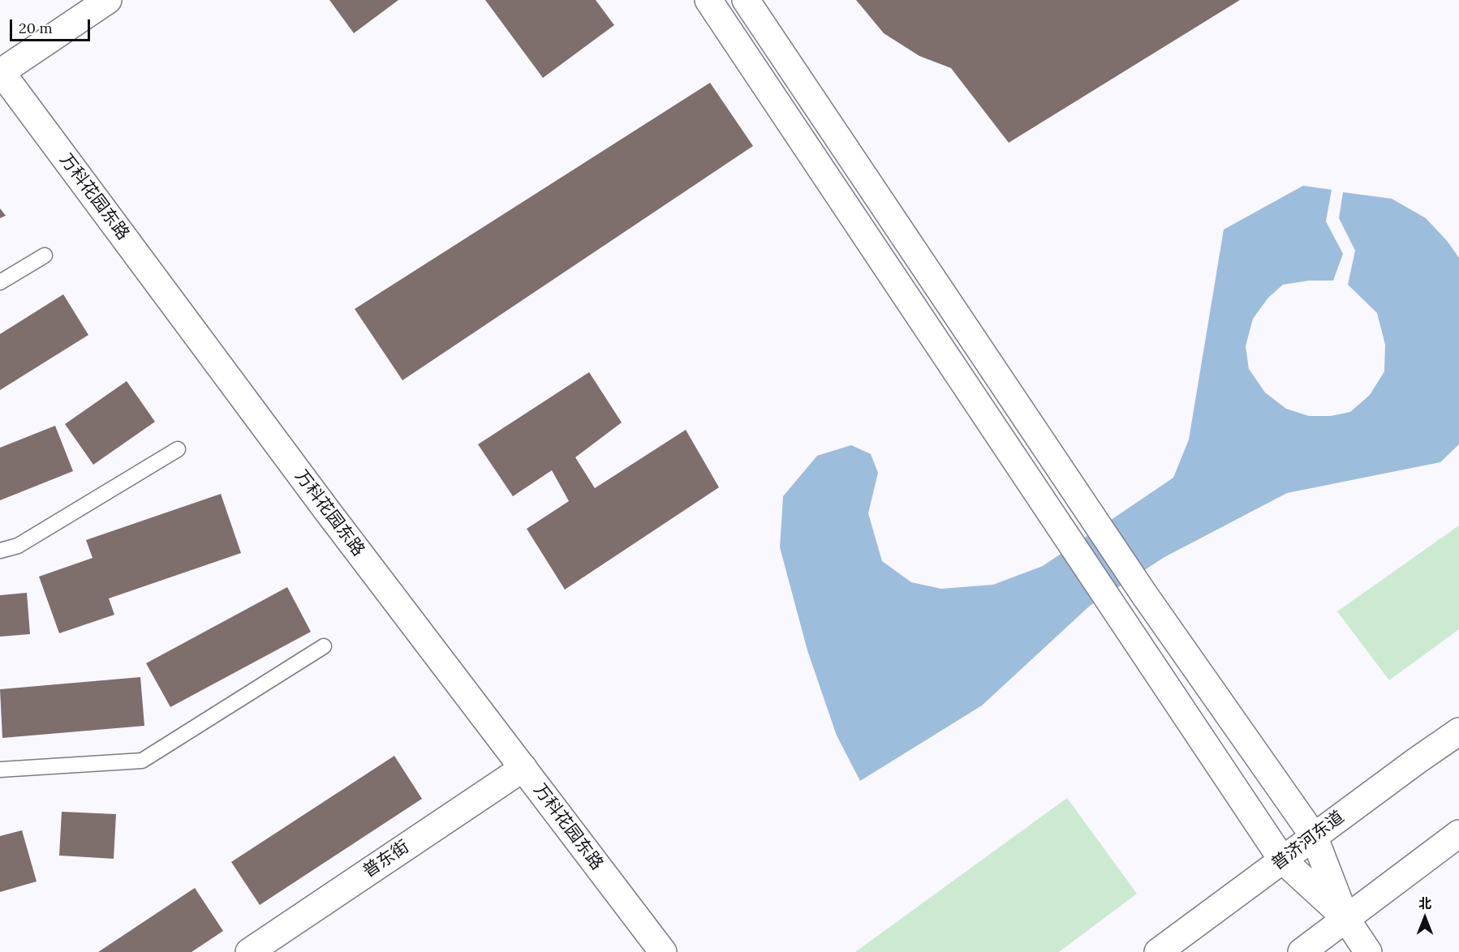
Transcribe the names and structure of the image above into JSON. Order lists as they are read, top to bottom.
{
  "streets": {
    "street": ["万科花园东路", "普济河东道", "普东街"]
  },
  "crossings": [
    ["万科花园东路", "普东街"]
  ],
  "scale_bar": "20 m",
  "north": "top"
}
